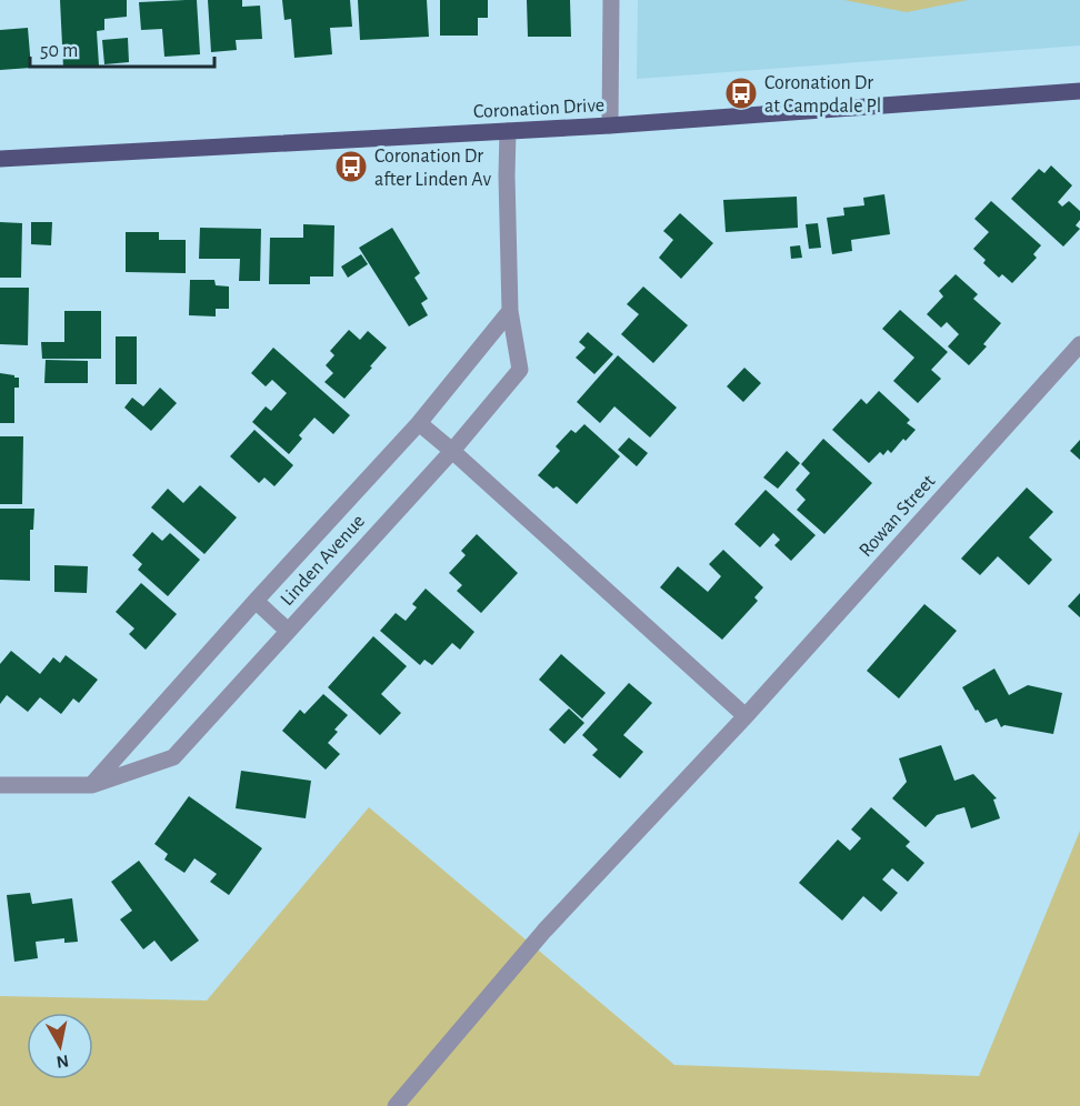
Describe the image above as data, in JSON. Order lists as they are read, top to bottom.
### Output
{
  "streets": {
    "main road": ["Coronation Drive"],
    "street": ["Rowan Street", "Linden Avenue"]
  },
  "crossings": [
    ["Coronation Drive", "Linden Avenue"]
  ],
  "places": {
    "bus stop": ["Coronation Dr at Campdale Pl", "Coronation Dr after Linden Av"]
  },
  "scale_bar": "50 m",
  "north": "bottom"
}
